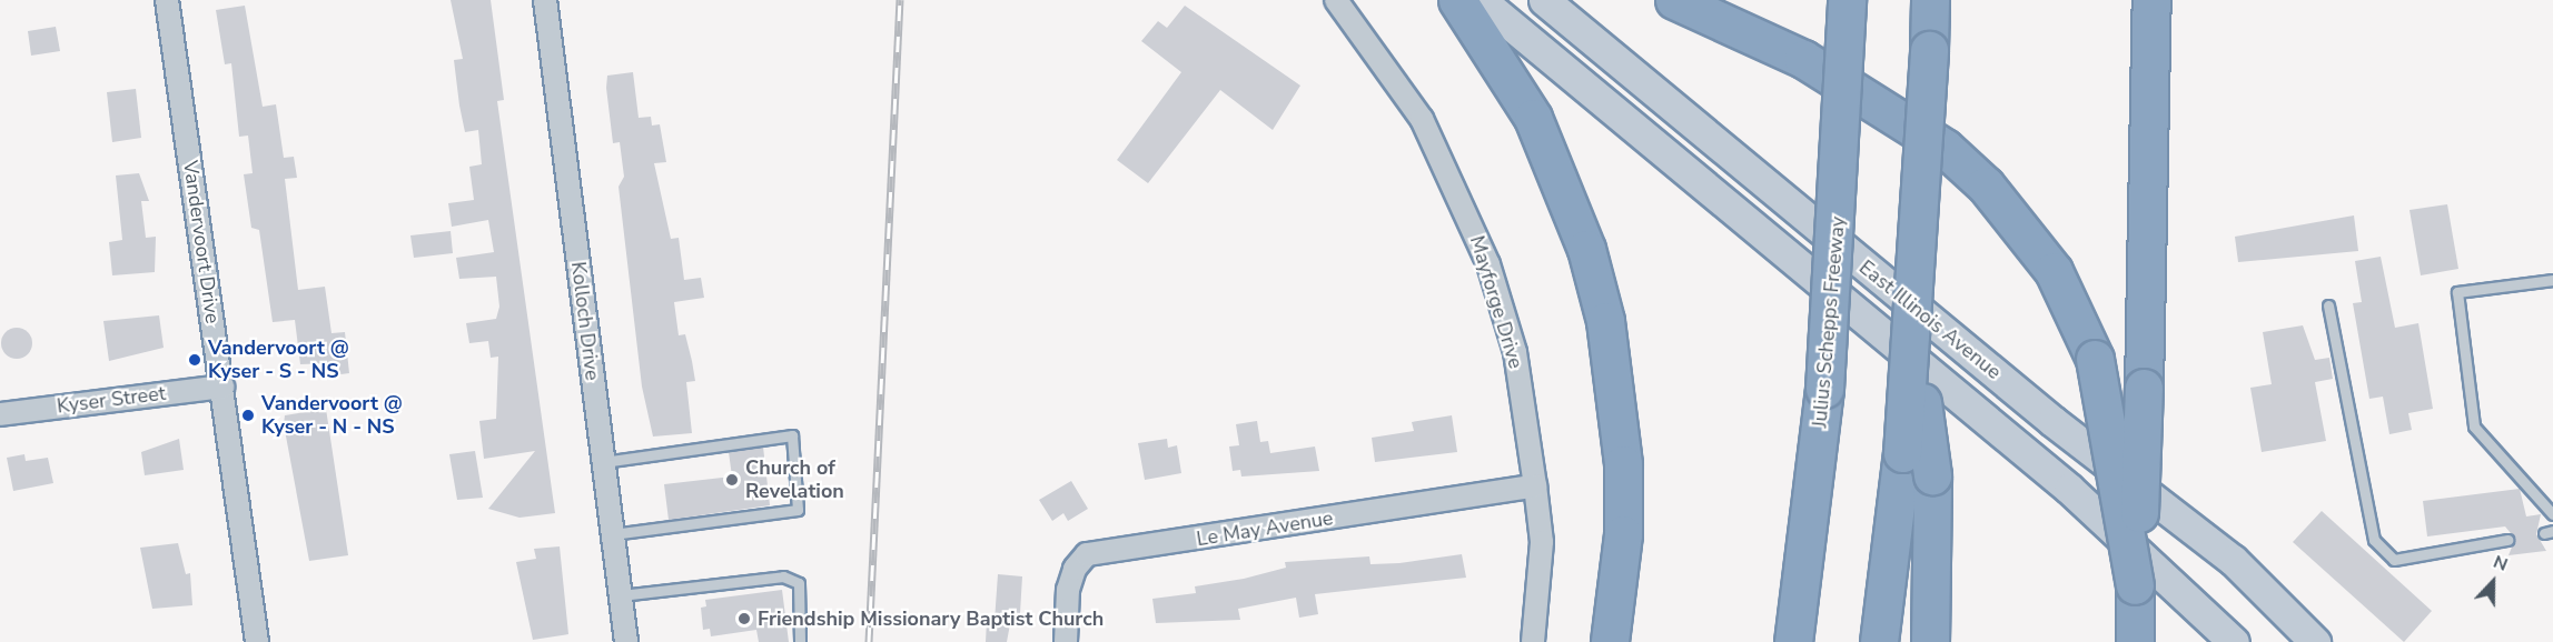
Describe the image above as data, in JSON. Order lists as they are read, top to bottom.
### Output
{
  "streets": {
    "highway": ["Julius Schepps Freeway"],
    "main road": ["East Illinois Avenue"],
    "street": [
      "Vandervoort Drive",
      "Mayforge Drive",
      "Kolloch Drive",
      "Kyser Street",
      "Le May Avenue"
    ]
  },
  "crossings": [
    ["Vandervoort Drive", "Kyser Street"],
    ["Mayforge Drive", "Le May Avenue"]
  ],
  "places": [
    "Vandervoort @ Kyser - S - NS",
    "Vandervoort @ Kyser - N - NS",
    "Church of Revelation",
    "Friendship Missionary Baptist Church"
  ],
  "north": "top"
}
